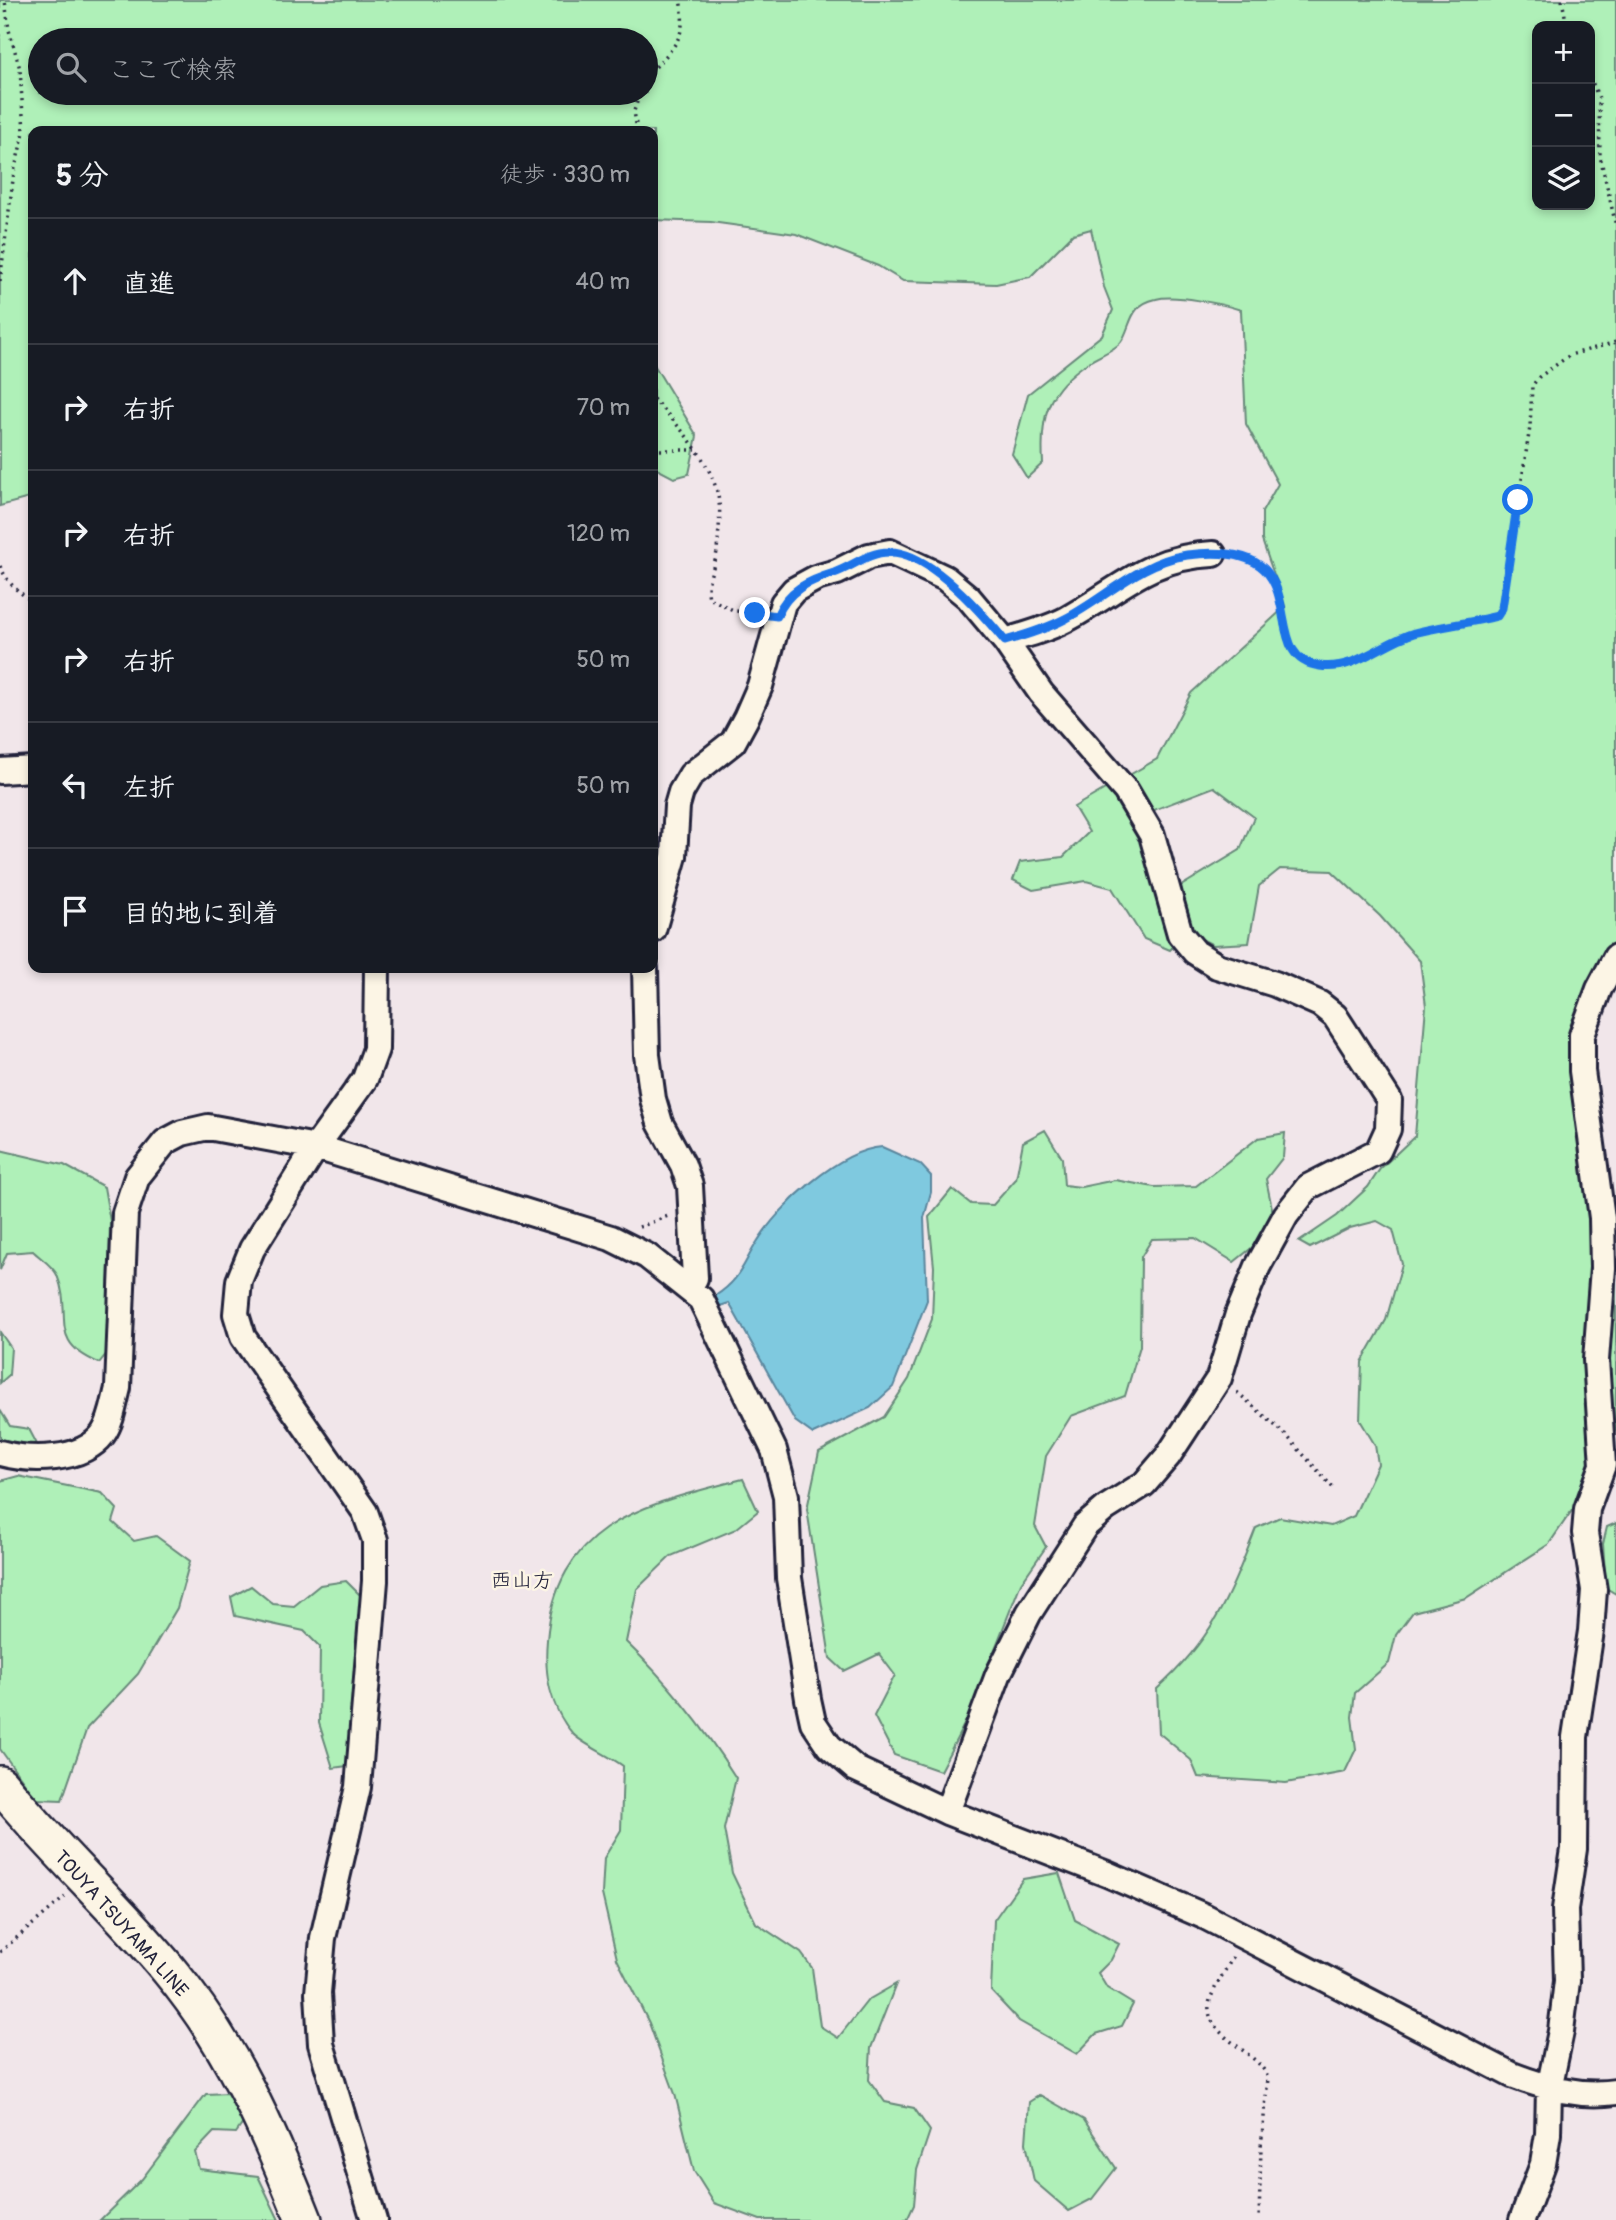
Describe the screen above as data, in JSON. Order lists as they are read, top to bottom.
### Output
{
  "streets": {
    "main road": ["TOUYA TSUYAMA LINE"]
  },
  "districts": ["西山方"],
  "page": {
    "map_buttons": ["+", "−"],
    "search": "ここで検索",
    "heading": ["5 分", "徒歩 · 330 m"],
    "list": [
      ["直進", "40 m"],
      ["右折", "70 m"],
      ["右折", "120 m"],
      ["右折", "50 m"],
      ["左折", "50 m"],
      "目的地に到着"
    ]
  }
}
